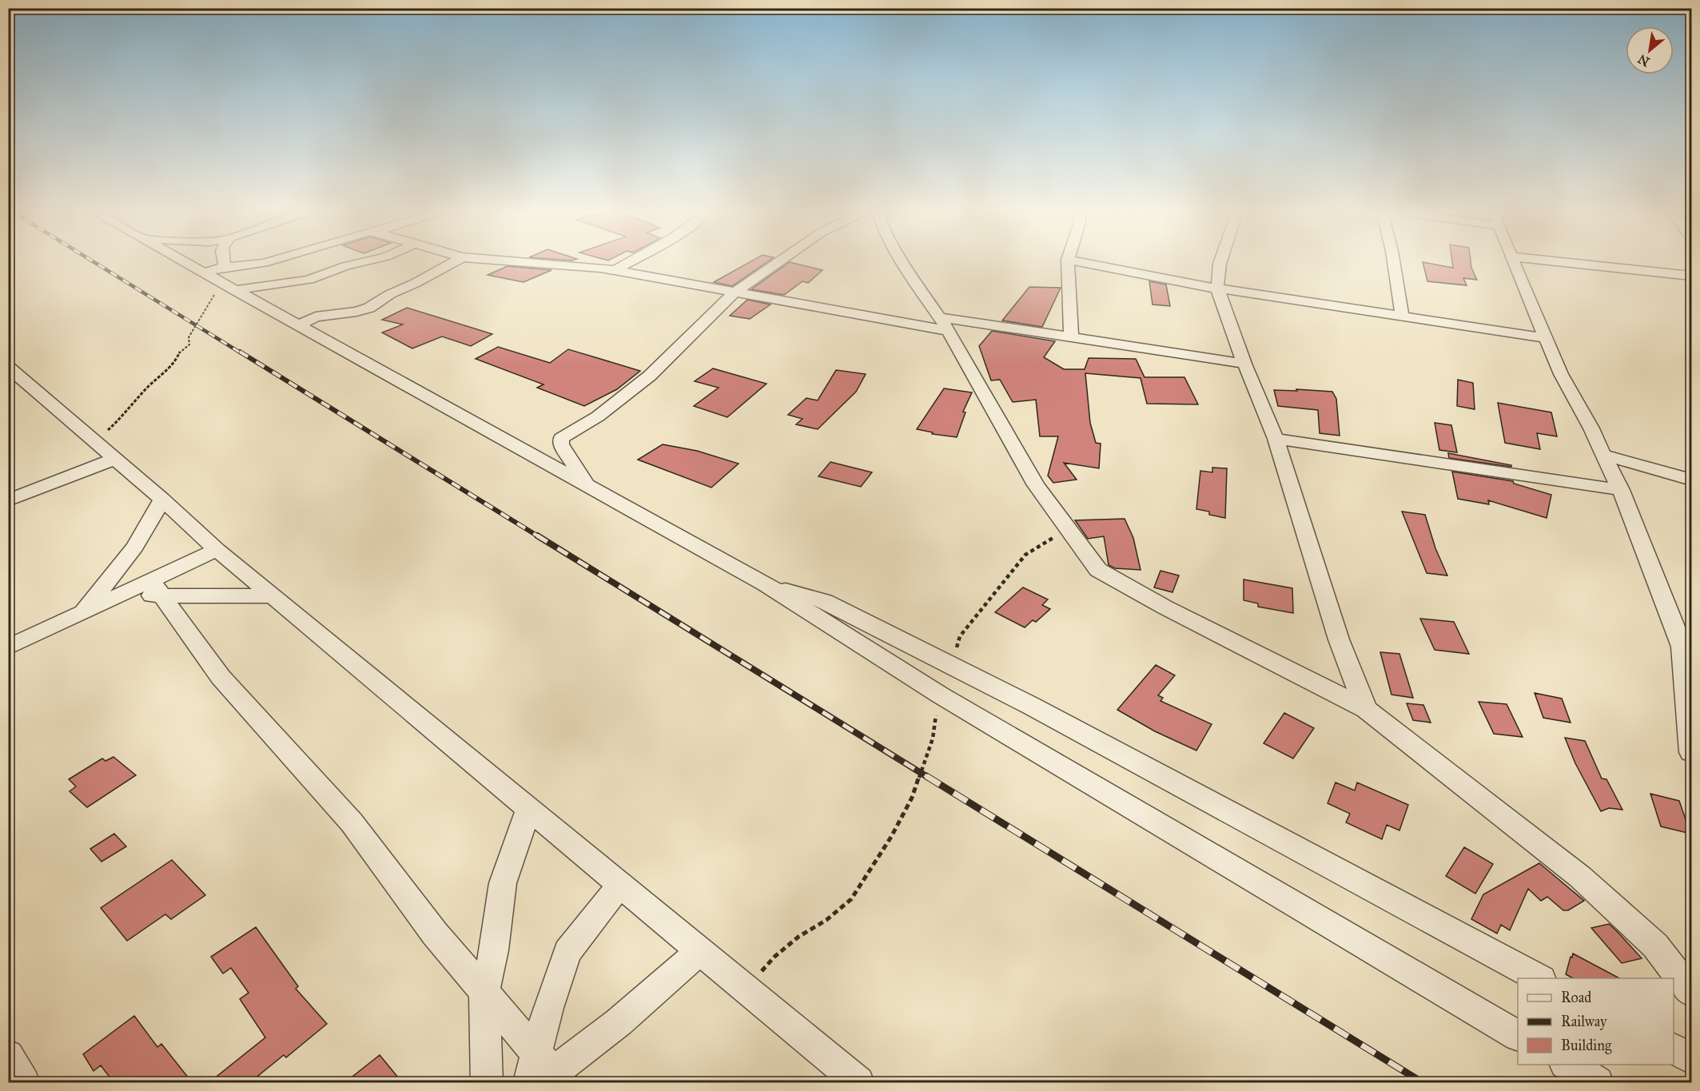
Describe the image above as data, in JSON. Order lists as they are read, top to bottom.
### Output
{
  "legend": ["Road", "Railway", "Building"],
  "north": "bottom left"
}
